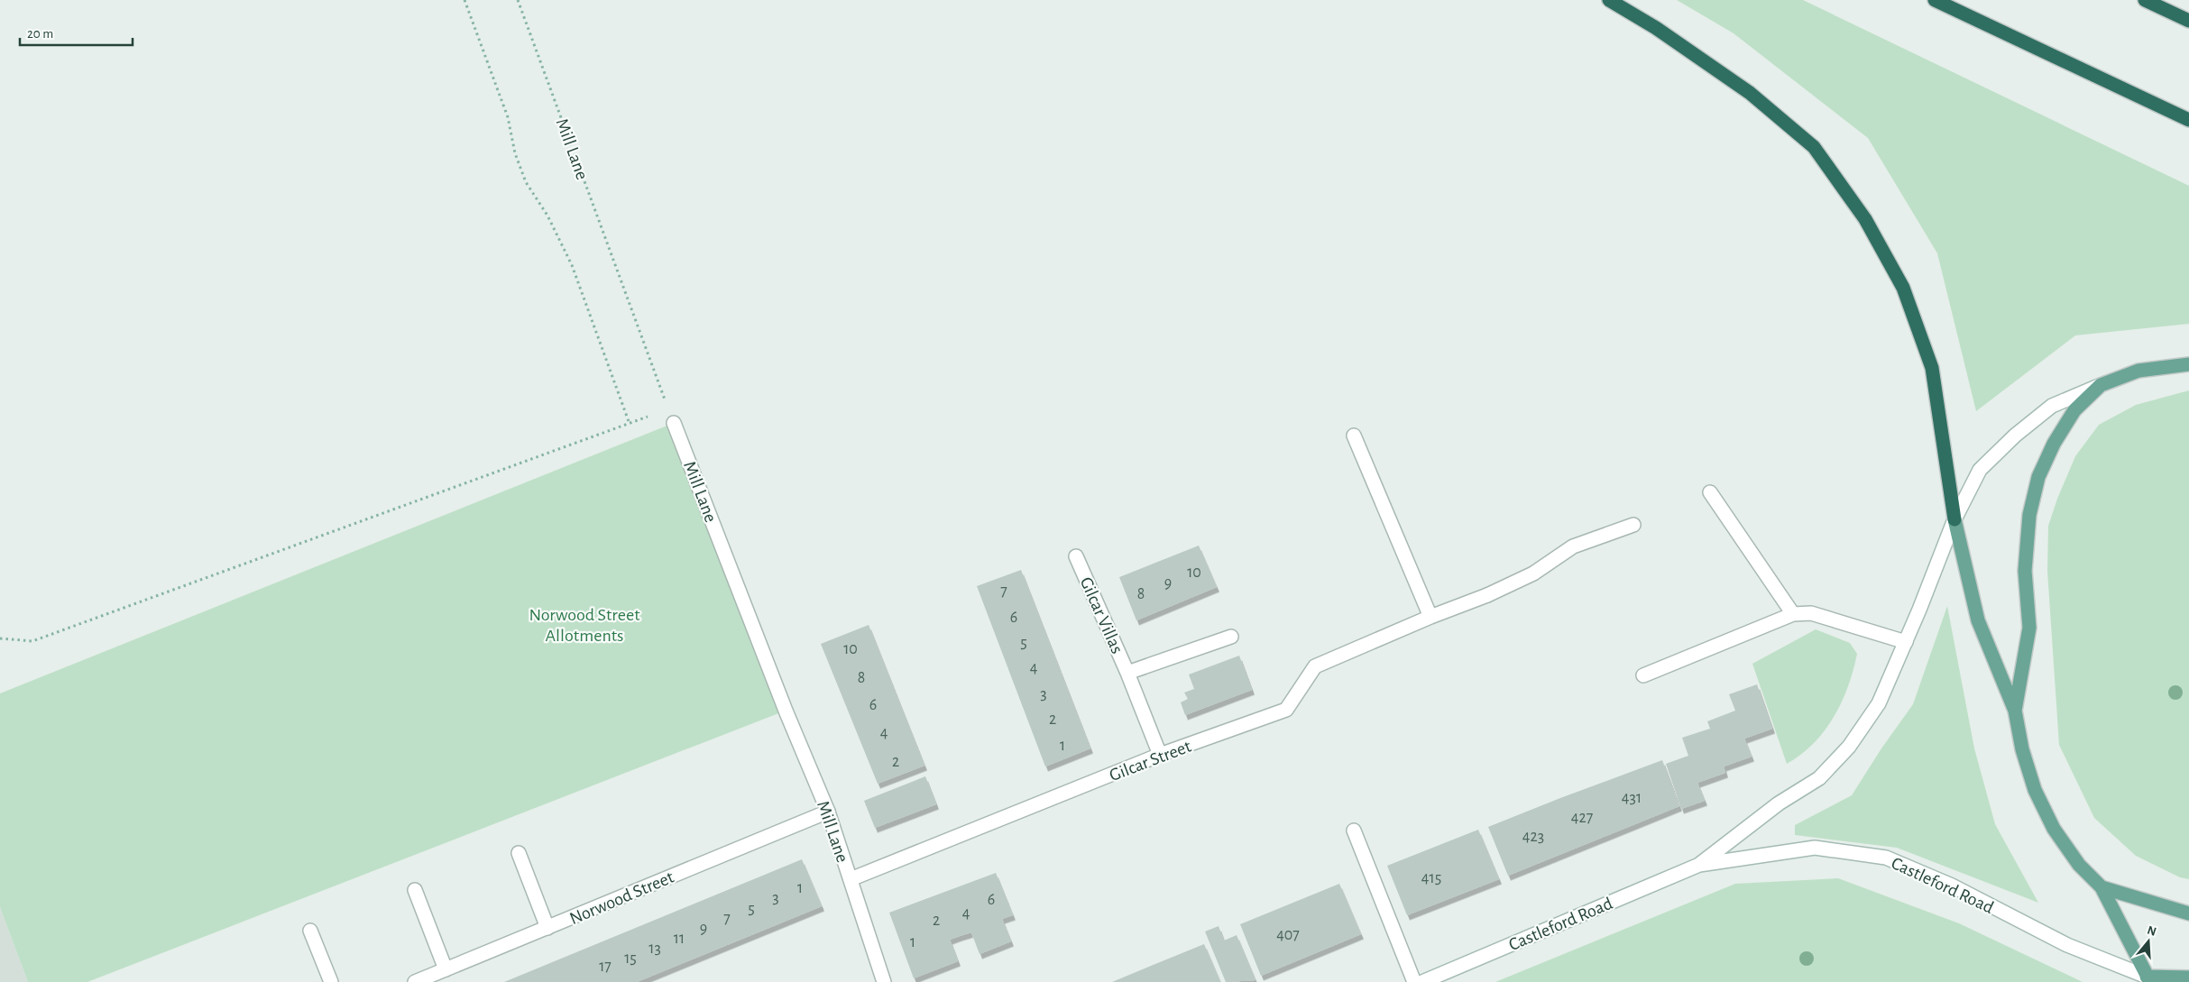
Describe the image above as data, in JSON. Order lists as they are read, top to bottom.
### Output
{
  "streets": {
    "street": [
      "Mill Lane",
      "Gilcar Villas",
      "Gilcar Street",
      "Castleford Road",
      "Norwood Street"
    ]
  },
  "crossings": [
    ["Mill Lane", "Gilcar Street"],
    ["Mill Lane", "Norwood Street"],
    ["Gilcar Villas", "Gilcar Street"]
  ],
  "parks": ["Norwood Street Allotments"],
  "house_numbers": [
    "10",
    "9",
    "7",
    "8",
    "6",
    "5",
    "10",
    "4",
    "8",
    "3",
    "6",
    "2",
    "4",
    "1",
    "2",
    "431",
    "427",
    "423",
    "415",
    "1",
    "3",
    "6",
    "5",
    "4",
    "7",
    "2",
    "9",
    "407",
    "11",
    "1",
    "13",
    "15",
    "17"
  ],
  "scale_bar": "20 m",
  "north": "top"
}
